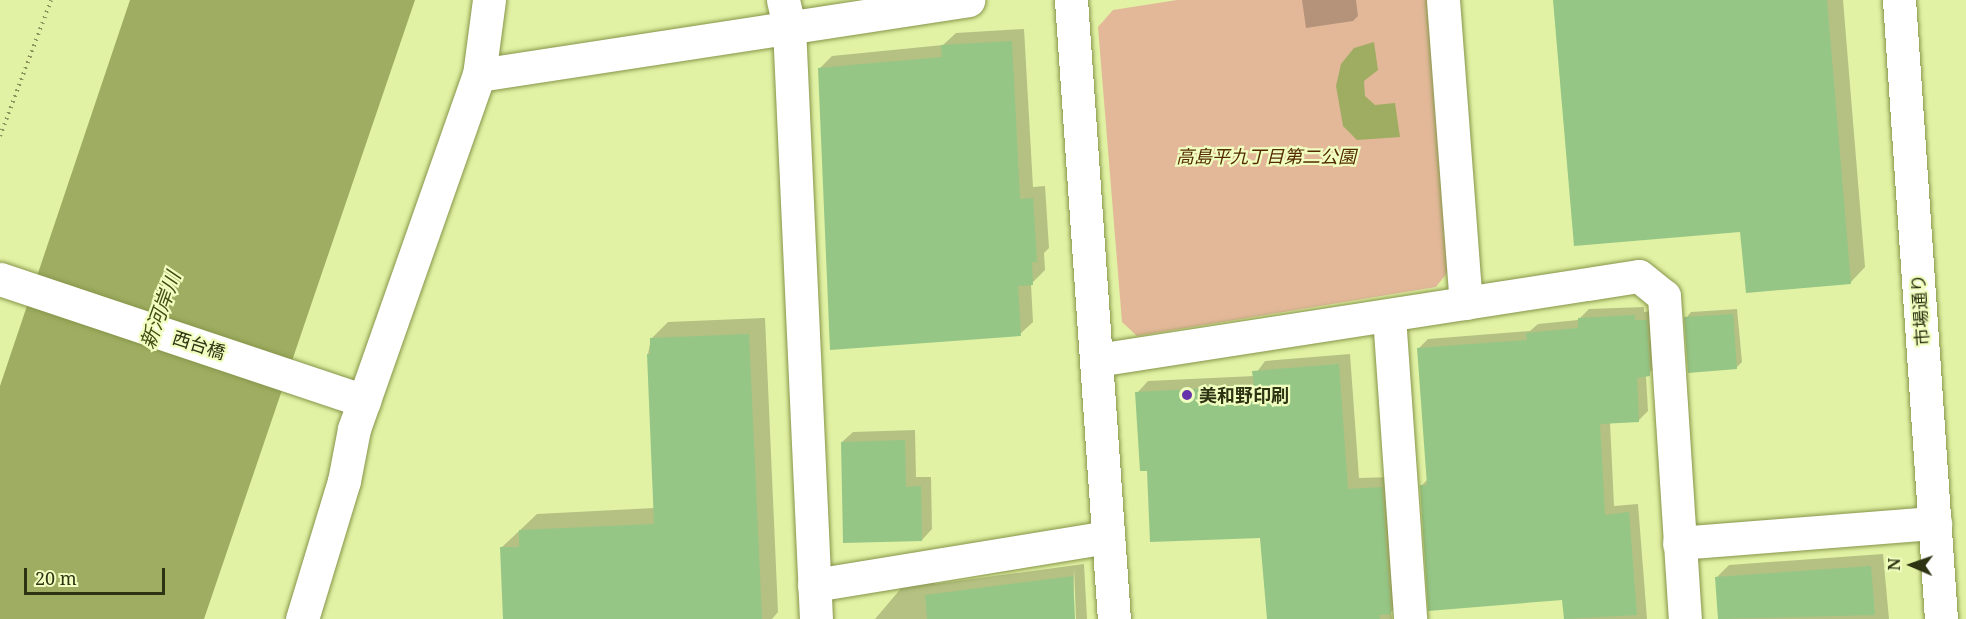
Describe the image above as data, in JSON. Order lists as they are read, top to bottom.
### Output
{
  "streets": {
    "street": ["市場通り", "西台橋"]
  },
  "water": ["新河岸川"],
  "parks": ["高島平九丁目第二公園"],
  "places": ["美和野印刷"],
  "scale_bar": "20 m",
  "north": "left"
}
